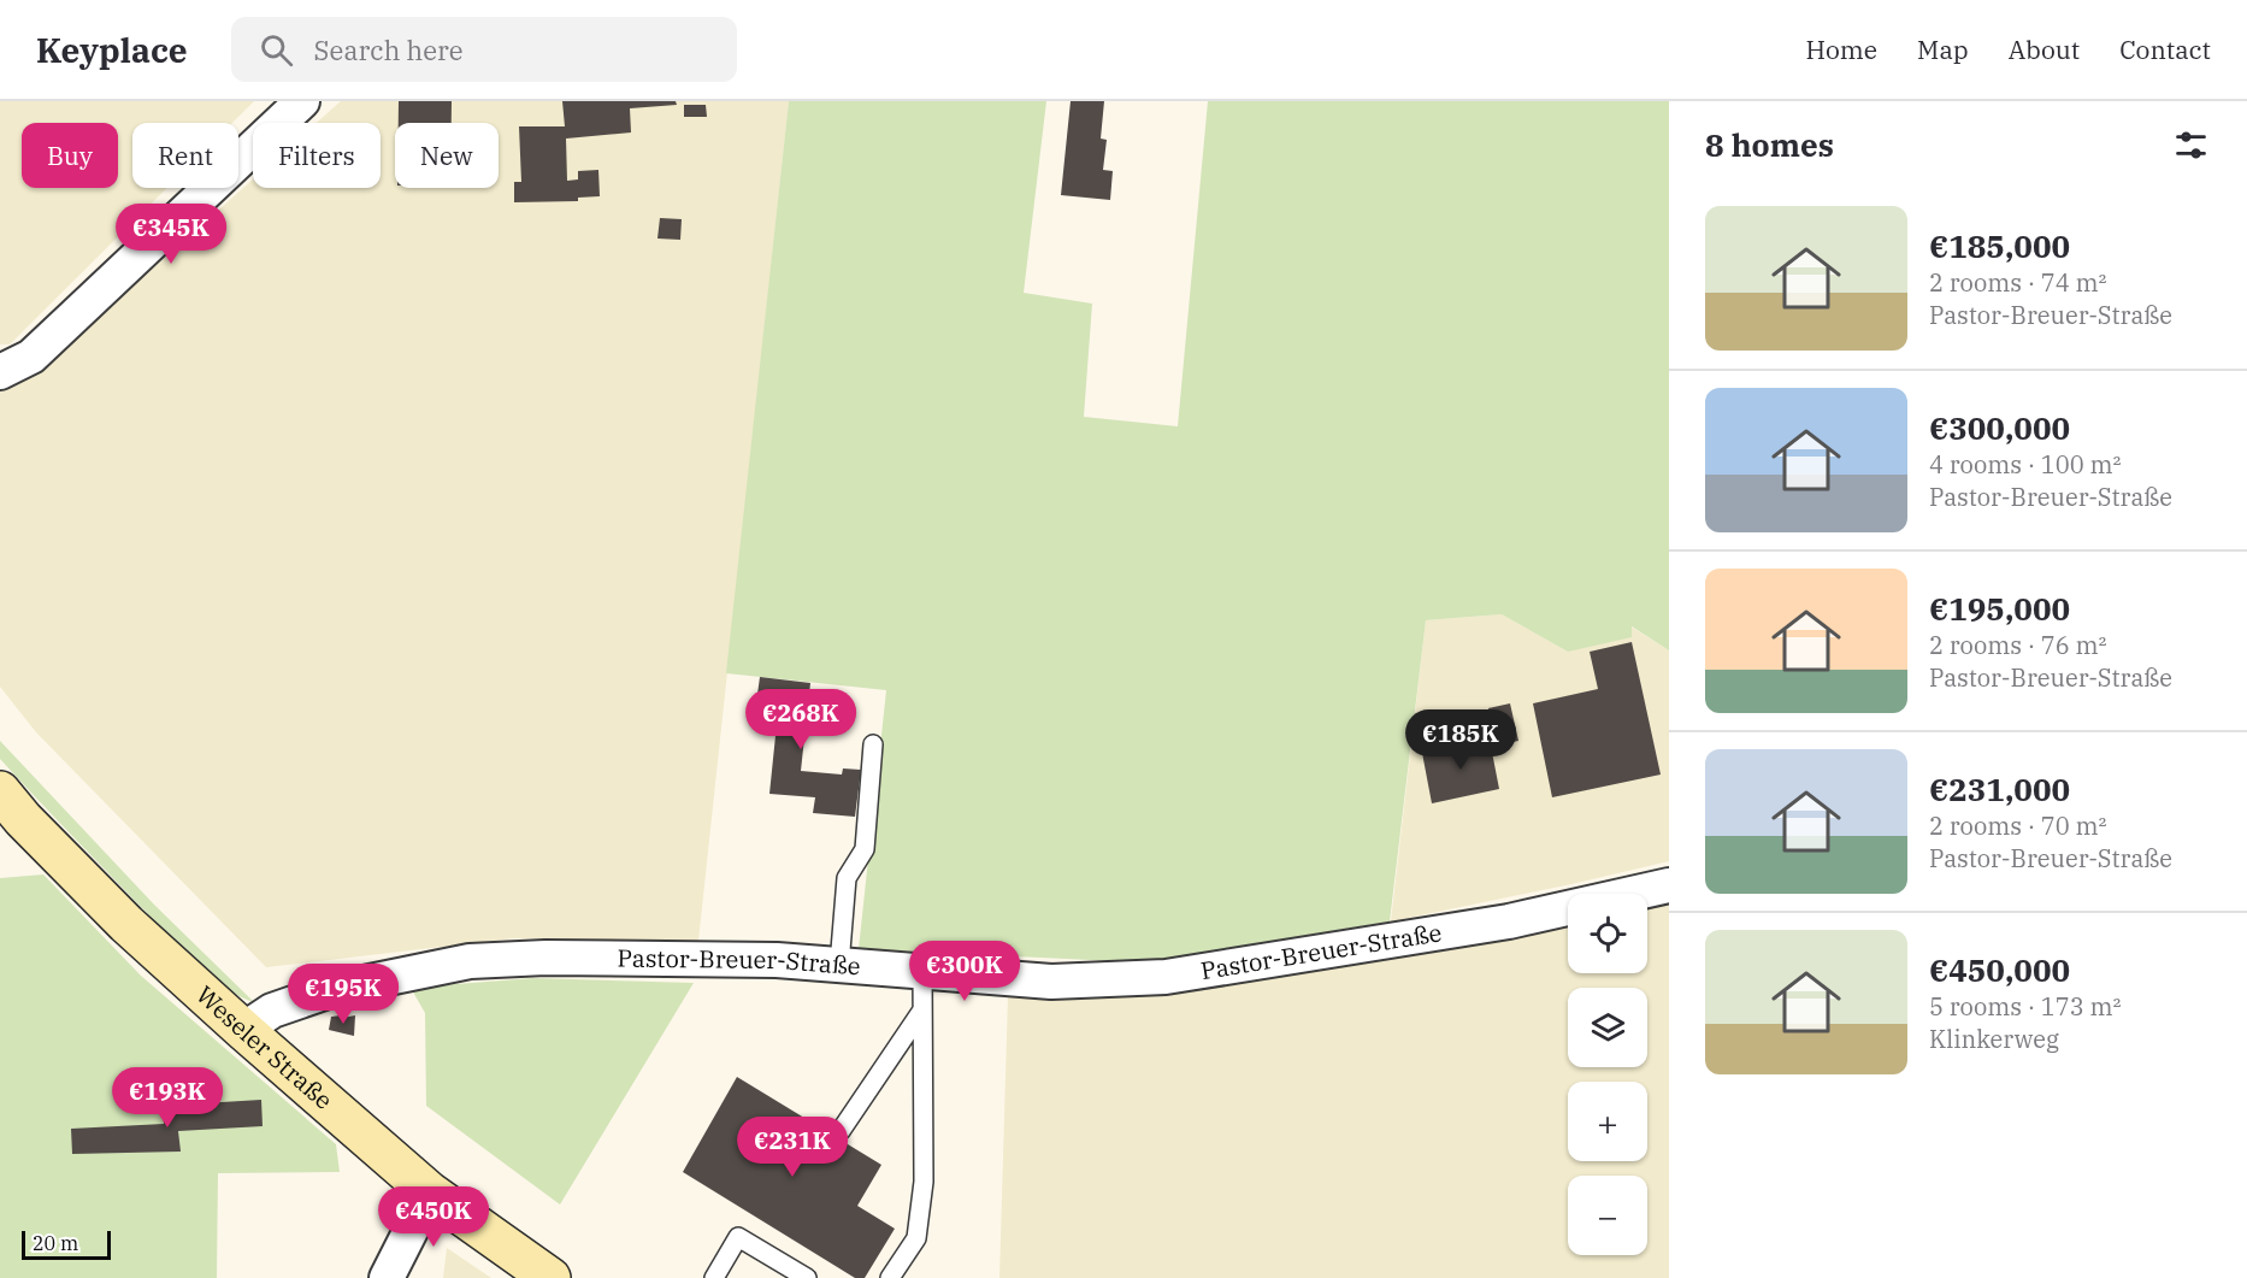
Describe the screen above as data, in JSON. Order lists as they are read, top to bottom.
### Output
{
  "streets": {
    "main road": ["Weseler Straße"],
    "street": ["Pastor-Breuer-Straße"]
  },
  "crossings": [
    ["Pastor-Breuer-Straße", "Weseler Straße"]
  ],
  "scale_bar": "20 m",
  "page": {
    "header": "Keyplace",
    "search": "Search here",
    "nav": [
      "Home",
      "Map",
      "About",
      "Contact"
    ],
    "heading": "8 homes",
    "chip": [
      "Buy",
      "Rent",
      "Filters",
      "New"
    ],
    "list": [
      {
        "name": "€185,000",
        "note": "2 rooms · 74 m² · Pastor-Breuer-Straße"
      },
      {
        "name": "€300,000",
        "note": "4 rooms · 100 m² · Pastor-Breuer-Straße"
      },
      {
        "name": "€195,000",
        "note": "2 rooms · 76 m² · Pastor-Breuer-Straße"
      },
      {
        "name": "€231,000",
        "note": "2 rooms · 70 m² · Pastor-Breuer-Straße"
      },
      {
        "name": "€450,000",
        "note": "5 rooms · 173 m² · Klinkerweg"
      }
    ],
    "price": [
      "€345K",
      "€268K",
      "€185K",
      "€300K",
      "€195K",
      "€193K",
      "€231K",
      "€450K"
    ],
    "map_buttons": ["+", "−"],
    "scale": "20 m"
  }
}
